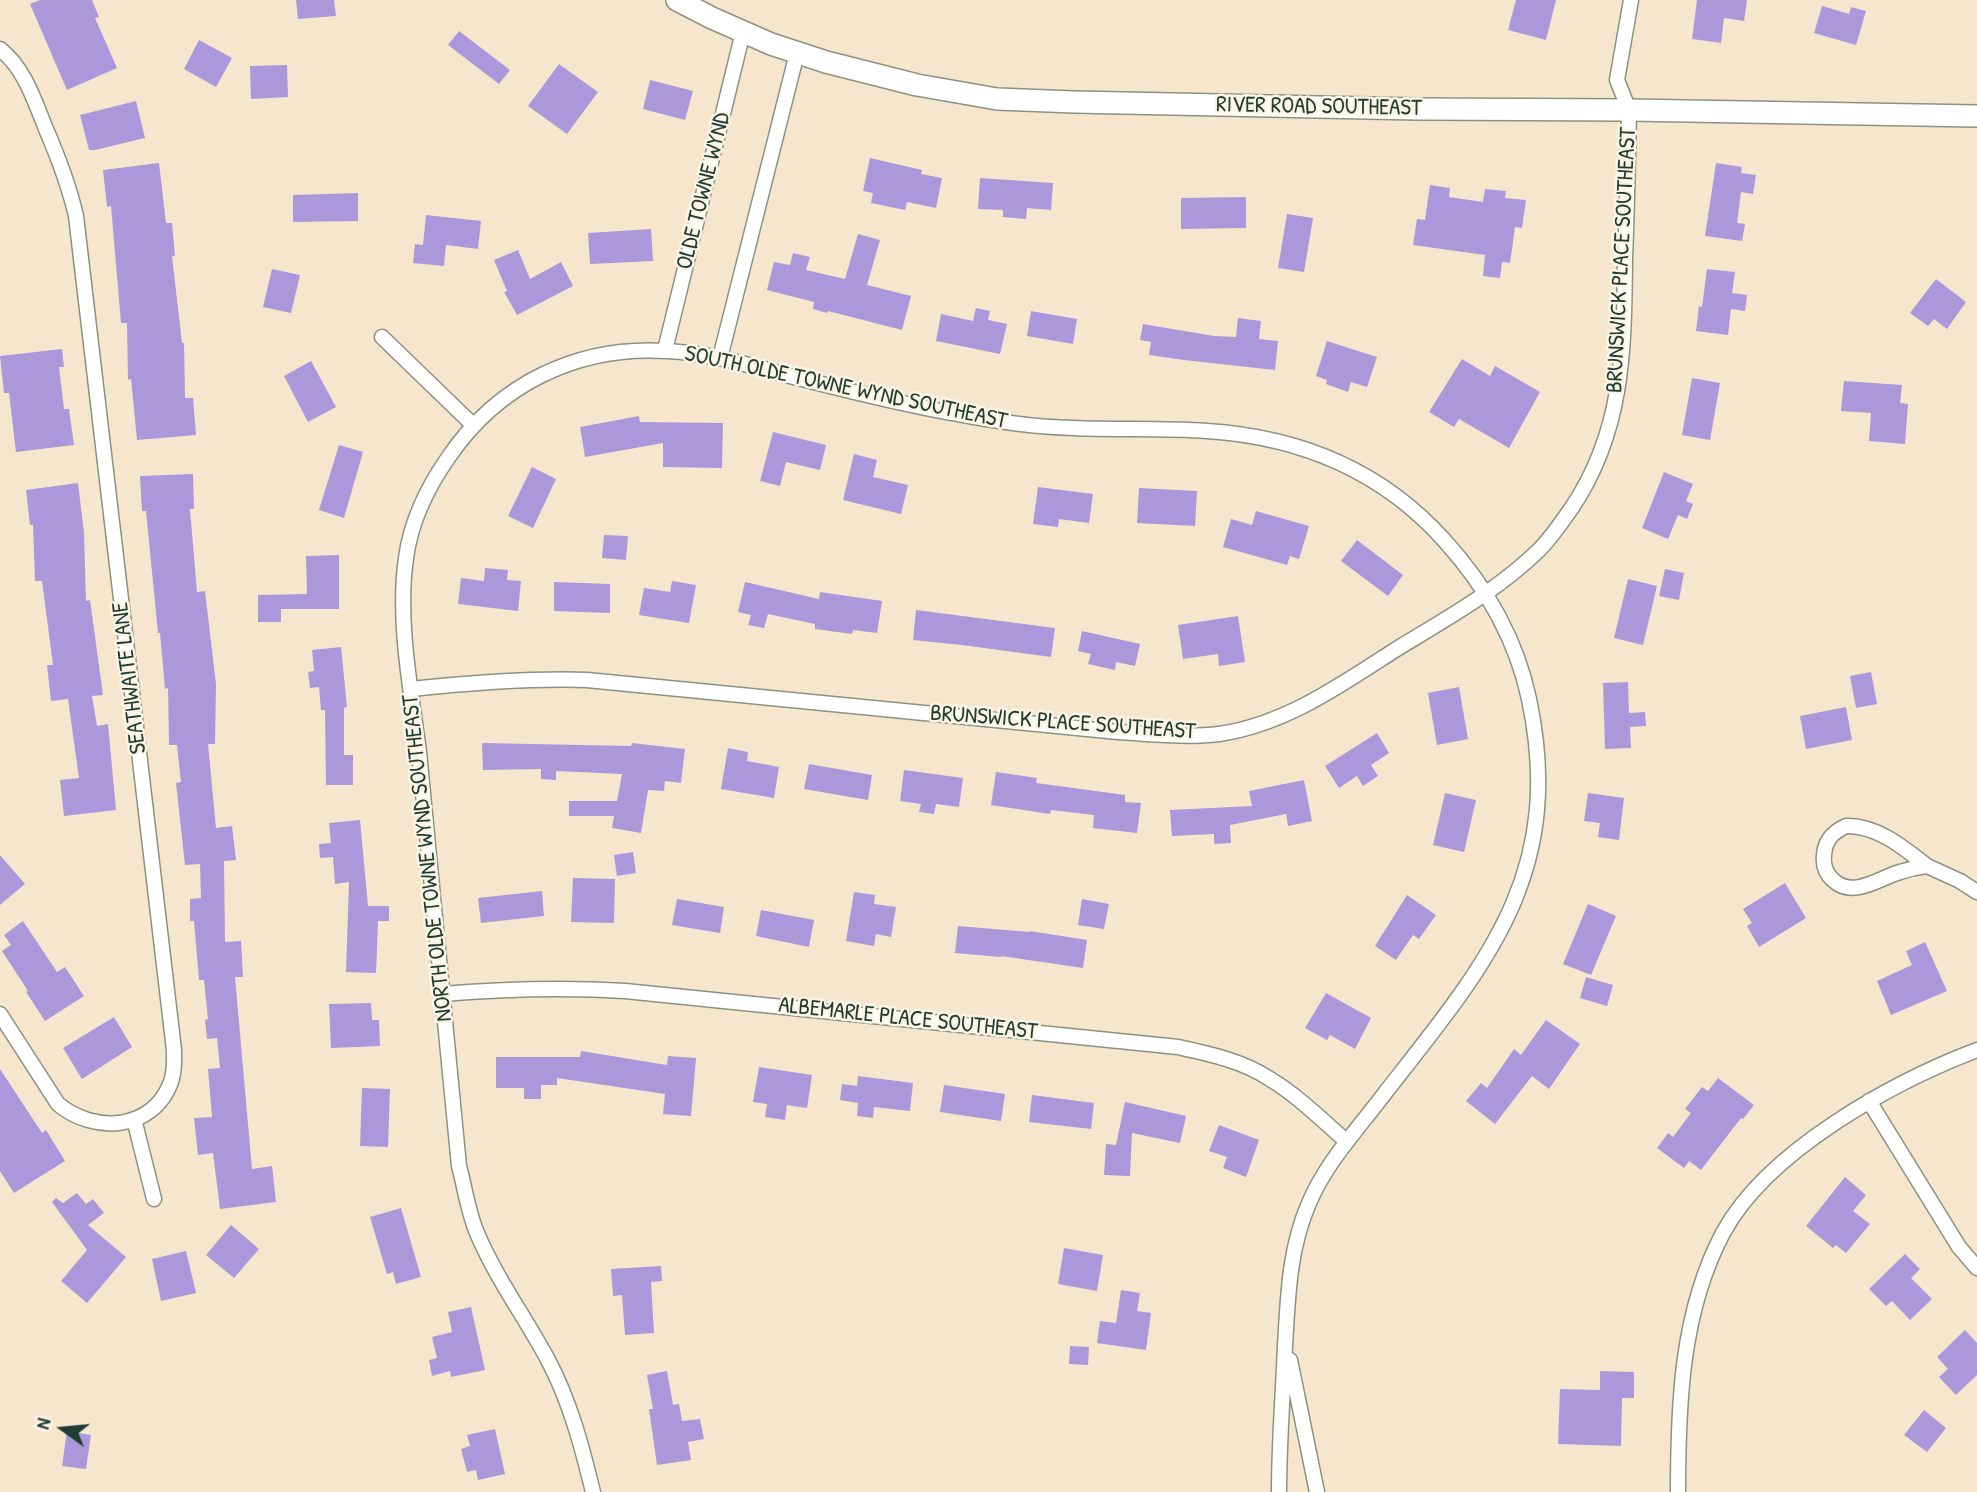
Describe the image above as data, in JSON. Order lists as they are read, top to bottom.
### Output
{
  "streets": {
    "main road": ["RIVER ROAD SOUTHEAST"],
    "street": [
      "OLDE TOWNE WYND",
      "BRUNSWICK PLACE SOUTHEAST",
      "SOUTH OLDE TOWNE WYND SOUTHEAST",
      "SEATHWAITE LANE",
      "NORTH OLDE TOWNE WYND SOUTHEAST",
      "ALBEMARLE PLACE SOUTHEAST"
    ]
  },
  "crossings": [
    ["RIVER ROAD SOUTHEAST", "OLDE TOWNE WYND"],
    ["RIVER ROAD SOUTHEAST", "BRUNSWICK PLACE SOUTHEAST"],
    ["OLDE TOWNE WYND", "SOUTH OLDE TOWNE WYND SOUTHEAST"],
    ["OLDE TOWNE WYND", "NORTH OLDE TOWNE WYND SOUTHEAST"],
    ["BRUNSWICK PLACE SOUTHEAST", "SOUTH OLDE TOWNE WYND SOUTHEAST"],
    ["BRUNSWICK PLACE SOUTHEAST", "NORTH OLDE TOWNE WYND SOUTHEAST"],
    ["SOUTH OLDE TOWNE WYND SOUTHEAST", "NORTH OLDE TOWNE WYND SOUTHEAST"],
    ["SOUTH OLDE TOWNE WYND SOUTHEAST", "ALBEMARLE PLACE SOUTHEAST"],
    ["NORTH OLDE TOWNE WYND SOUTHEAST", "ALBEMARLE PLACE SOUTHEAST"]
  ],
  "north": "left"
}
